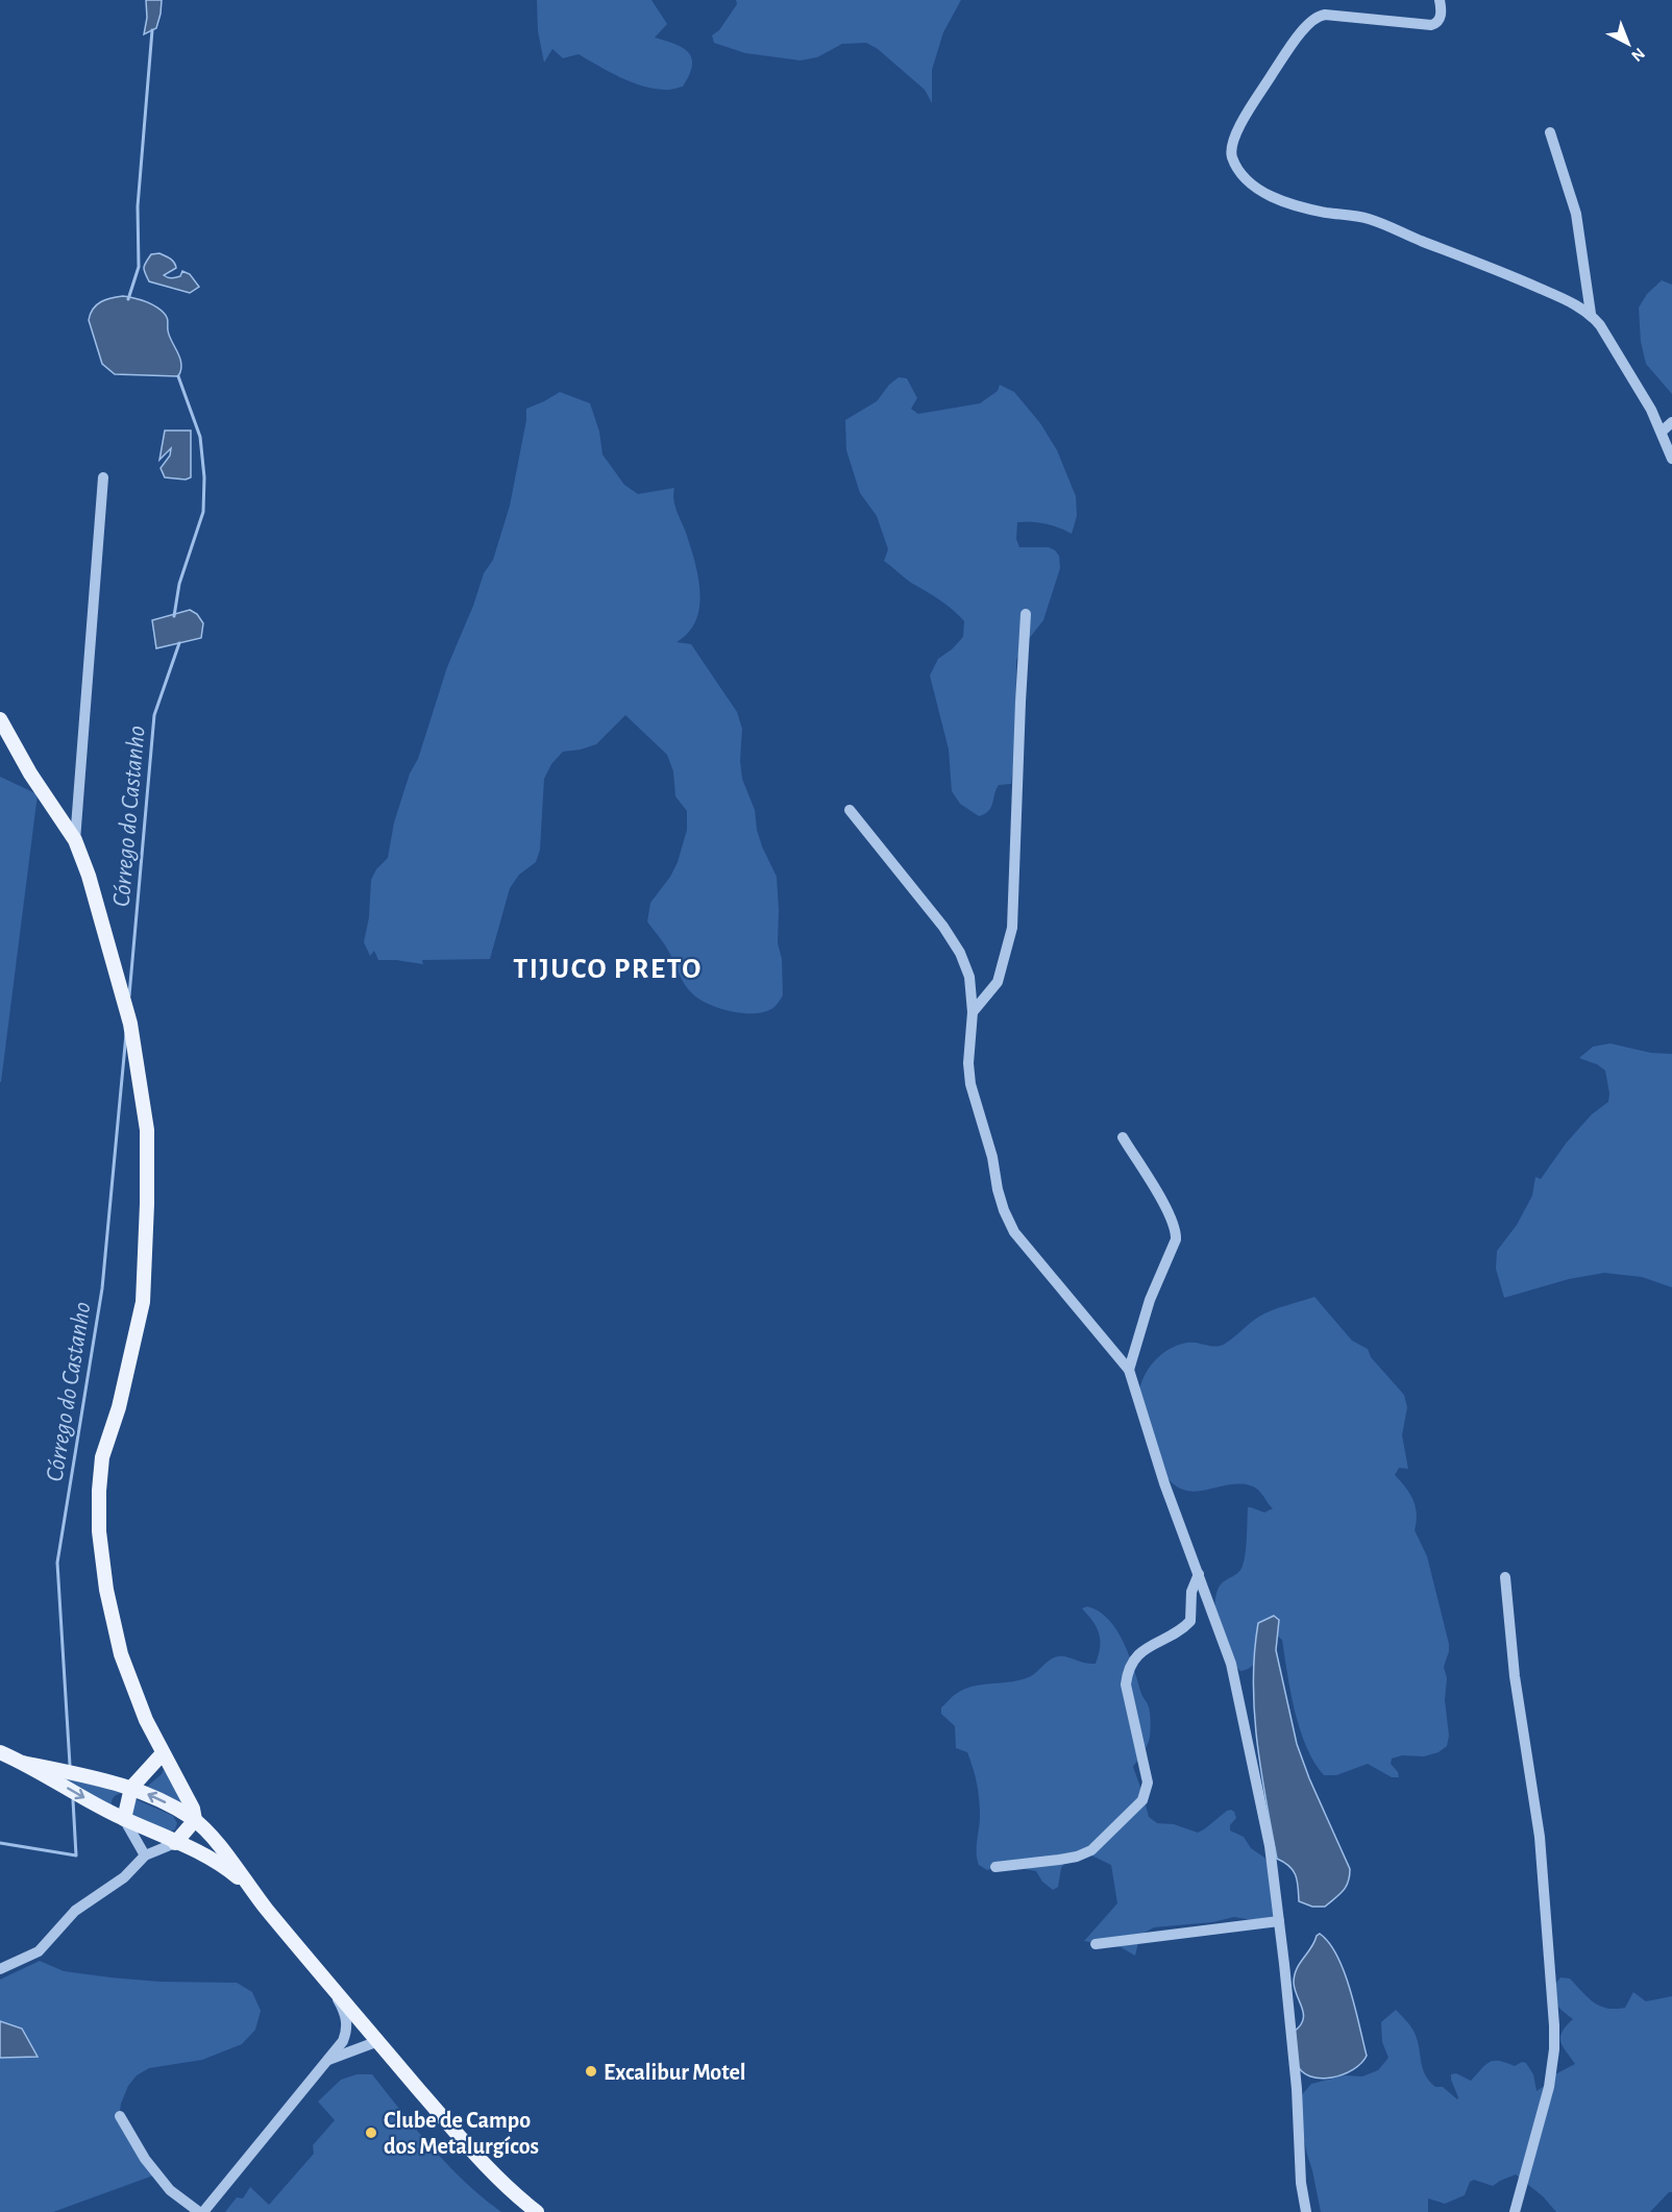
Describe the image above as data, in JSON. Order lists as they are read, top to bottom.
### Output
{
  "districts": ["TIJUCO PRETO"],
  "water": ["Córrego do Castanho"],
  "places": ["Excalibur Motel", "Clube de Campo dos Metalurgícos"],
  "north": "bottom right"
}
